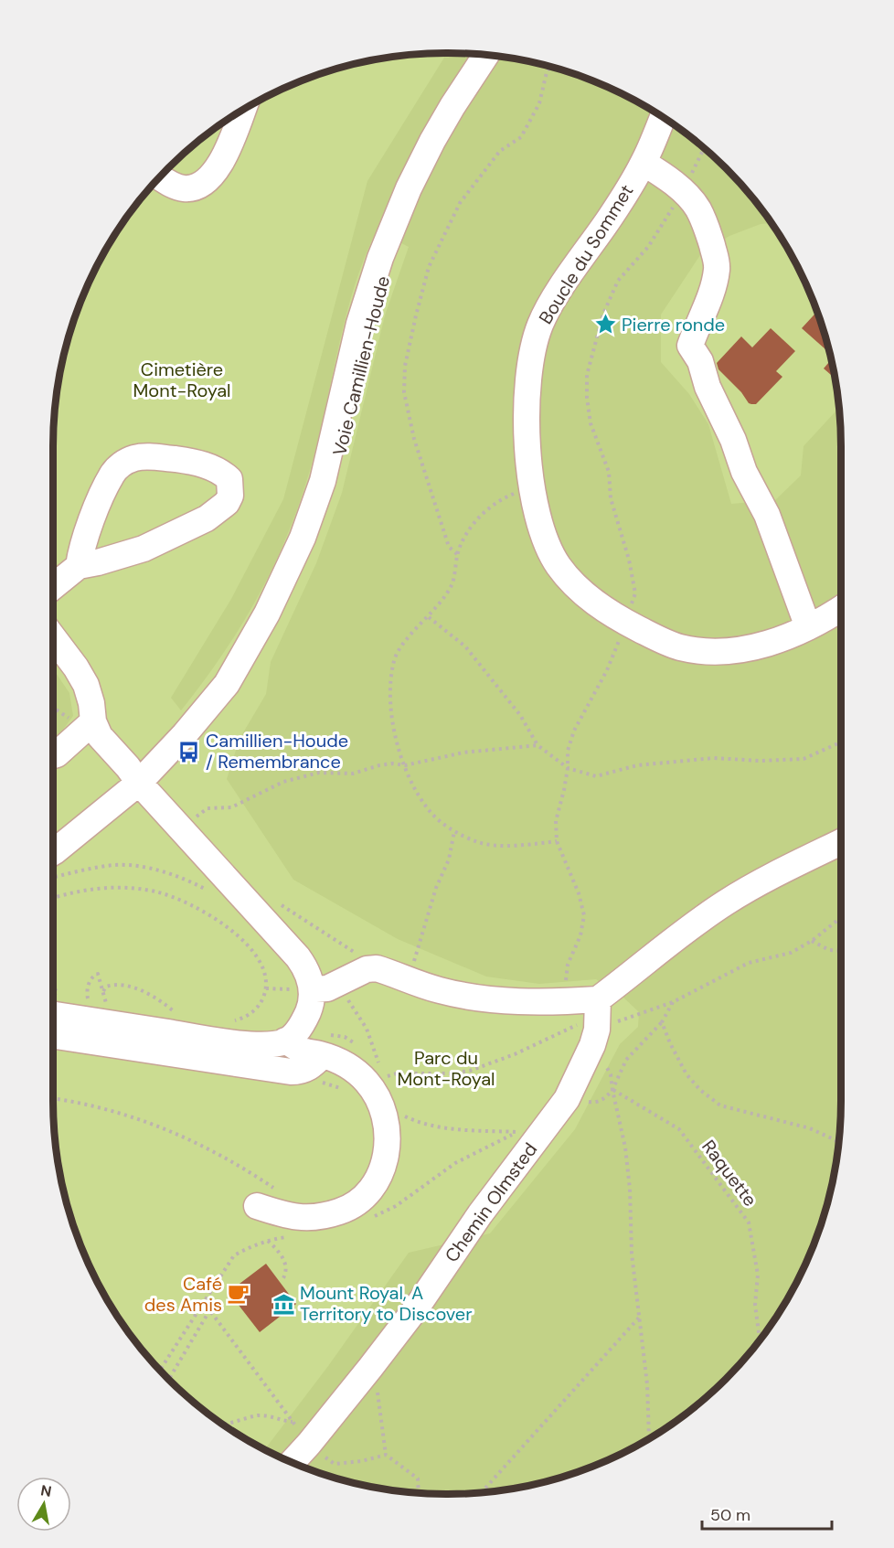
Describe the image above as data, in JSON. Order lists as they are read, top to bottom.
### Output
{
  "streets": {
    "street": ["Boucle du Sommet", "Voie Camillien-Houde", "Chemin Olmsted"],
    "path": ["Raquette"]
  },
  "parks": ["Cimetière Mont-Royal", "Parc du Mont-Royal"],
  "places": {
    "place": ["Pierre ronde"],
    "bus stop": ["Camillien-Houde / Remembrance"],
    "cafe": ["Café des Amis"],
    "museum": ["Mount Royal, A Territory to Discover"]
  },
  "scale_bar": "50 m",
  "north": "top"
}
